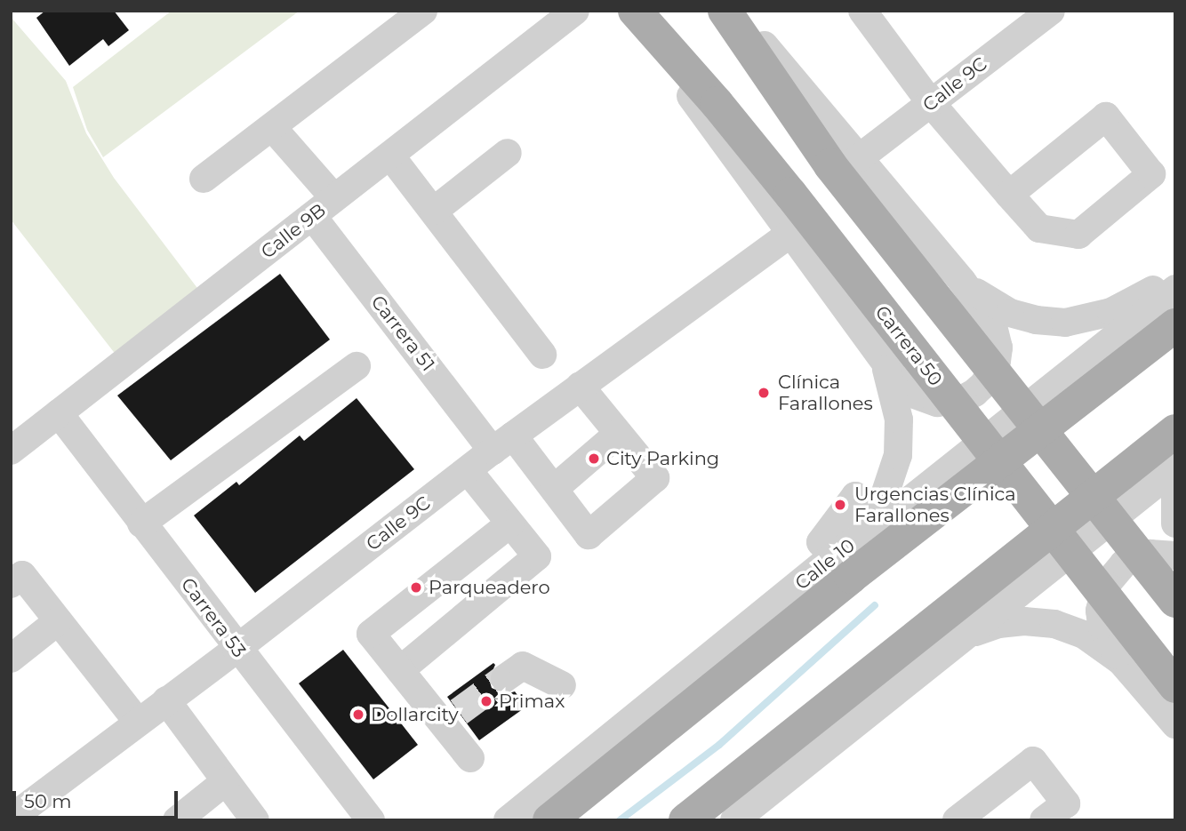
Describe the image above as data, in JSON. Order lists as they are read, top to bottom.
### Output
{
  "streets": {
    "main road": ["Carrera 50", "Calle 10"],
    "street": [
      "Calle 9C",
      "Calle 9B",
      "Carrera 51",
      "Carrera 53"
    ]
  },
  "crossings": [
    ["Calle 9C", "Carrera 51"],
    ["Calle 9C", "Carrera 50"],
    ["Calle 9C", "Carrera 53"],
    ["Calle 9B", "Carrera 51"],
    ["Calle 9B", "Carrera 53"]
  ],
  "places": [
    "Clínica Farallones",
    "City Parking",
    "Urgencias Clínica Farallones",
    "Parqueadero",
    "Primax",
    "Dollarcity"
  ],
  "scale_bar": "50 m"
}
